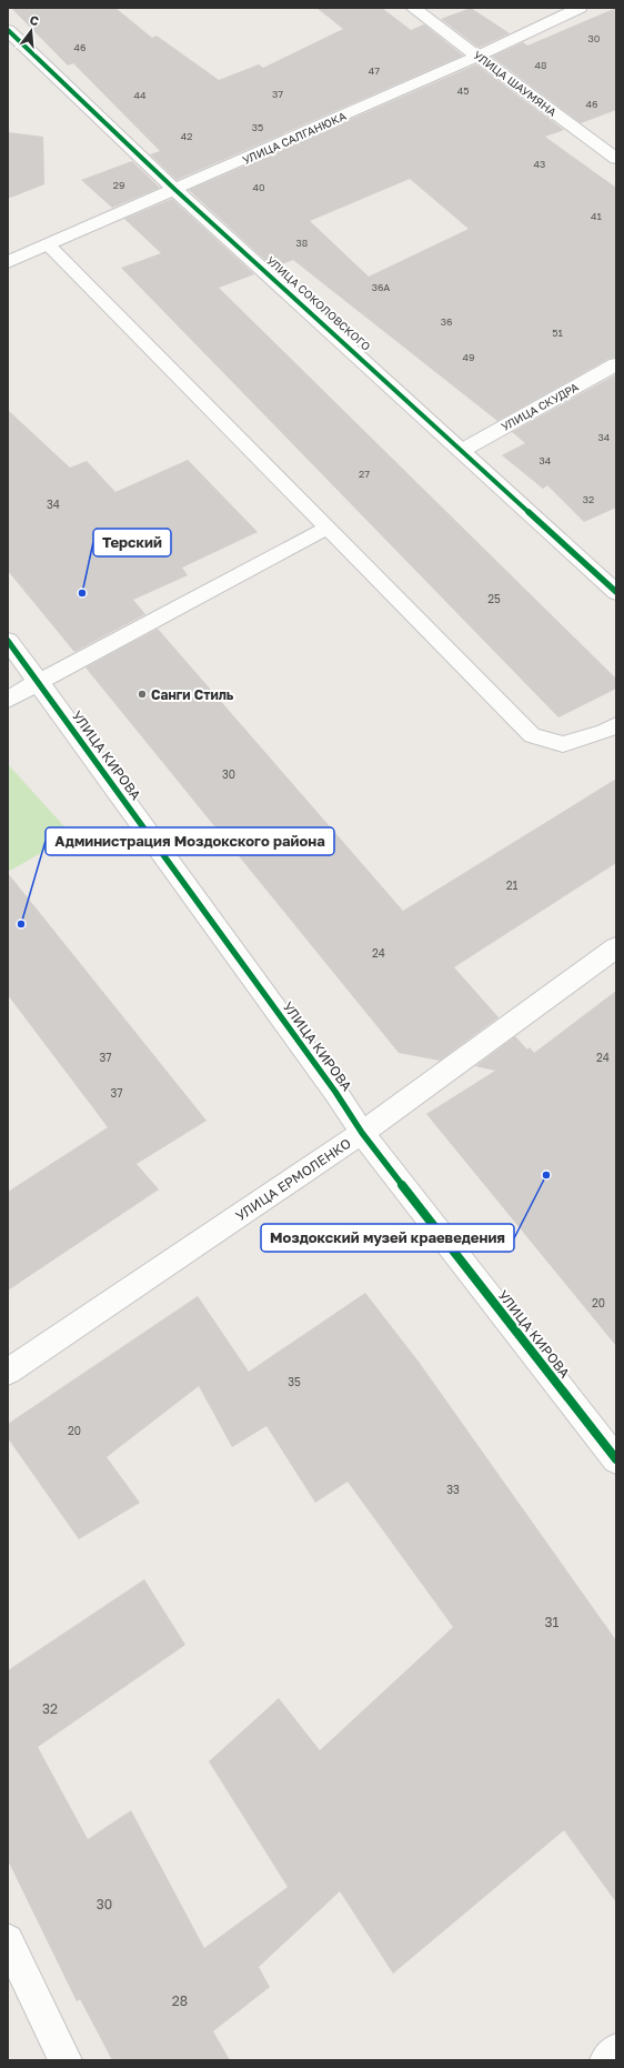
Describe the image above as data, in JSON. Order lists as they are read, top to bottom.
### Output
{
  "streets": {
    "street": [
      "УЛИЦА ШАУМЯНА",
      "УЛИЦА САЛГАНЮКА",
      "УЛИЦА СОКОЛОВСКОГО",
      "УЛИЦА СКУДРА",
      "УЛИЦА КИРОВА",
      "УЛИЦА ЕРМОЛЕНКО"
    ]
  },
  "crossings": [
    ["УЛИЦА ШАУМЯНА", "УЛИЦА САЛГАНЮКА"],
    ["УЛИЦА САЛГАНЮКА", "УЛИЦА СОКОЛОВСКОГО"],
    ["УЛИЦА СОКОЛОВСКОГО", "УЛИЦА СКУДРА"],
    ["УЛИЦА КИРОВА", "УЛИЦА ЕРМОЛЕНКО"]
  ],
  "places": [
    "Терский",
    "Санги Стиль",
    "Администрация Моздокского района",
    "Моздокский музей краеведения"
  ],
  "house_numbers": [
    "30",
    "46",
    "48",
    "47",
    "45",
    "37",
    "44",
    "46",
    "35",
    "42",
    "43",
    "29",
    "40",
    "41",
    "38",
    "36А",
    "36",
    "51",
    "49",
    "34",
    "34",
    "27",
    "32",
    "34",
    "25",
    "30",
    "21",
    "24",
    "37",
    "24",
    "37",
    "20",
    "35",
    "20",
    "33",
    "31",
    "32",
    "30",
    "28"
  ],
  "north": "top"
}
